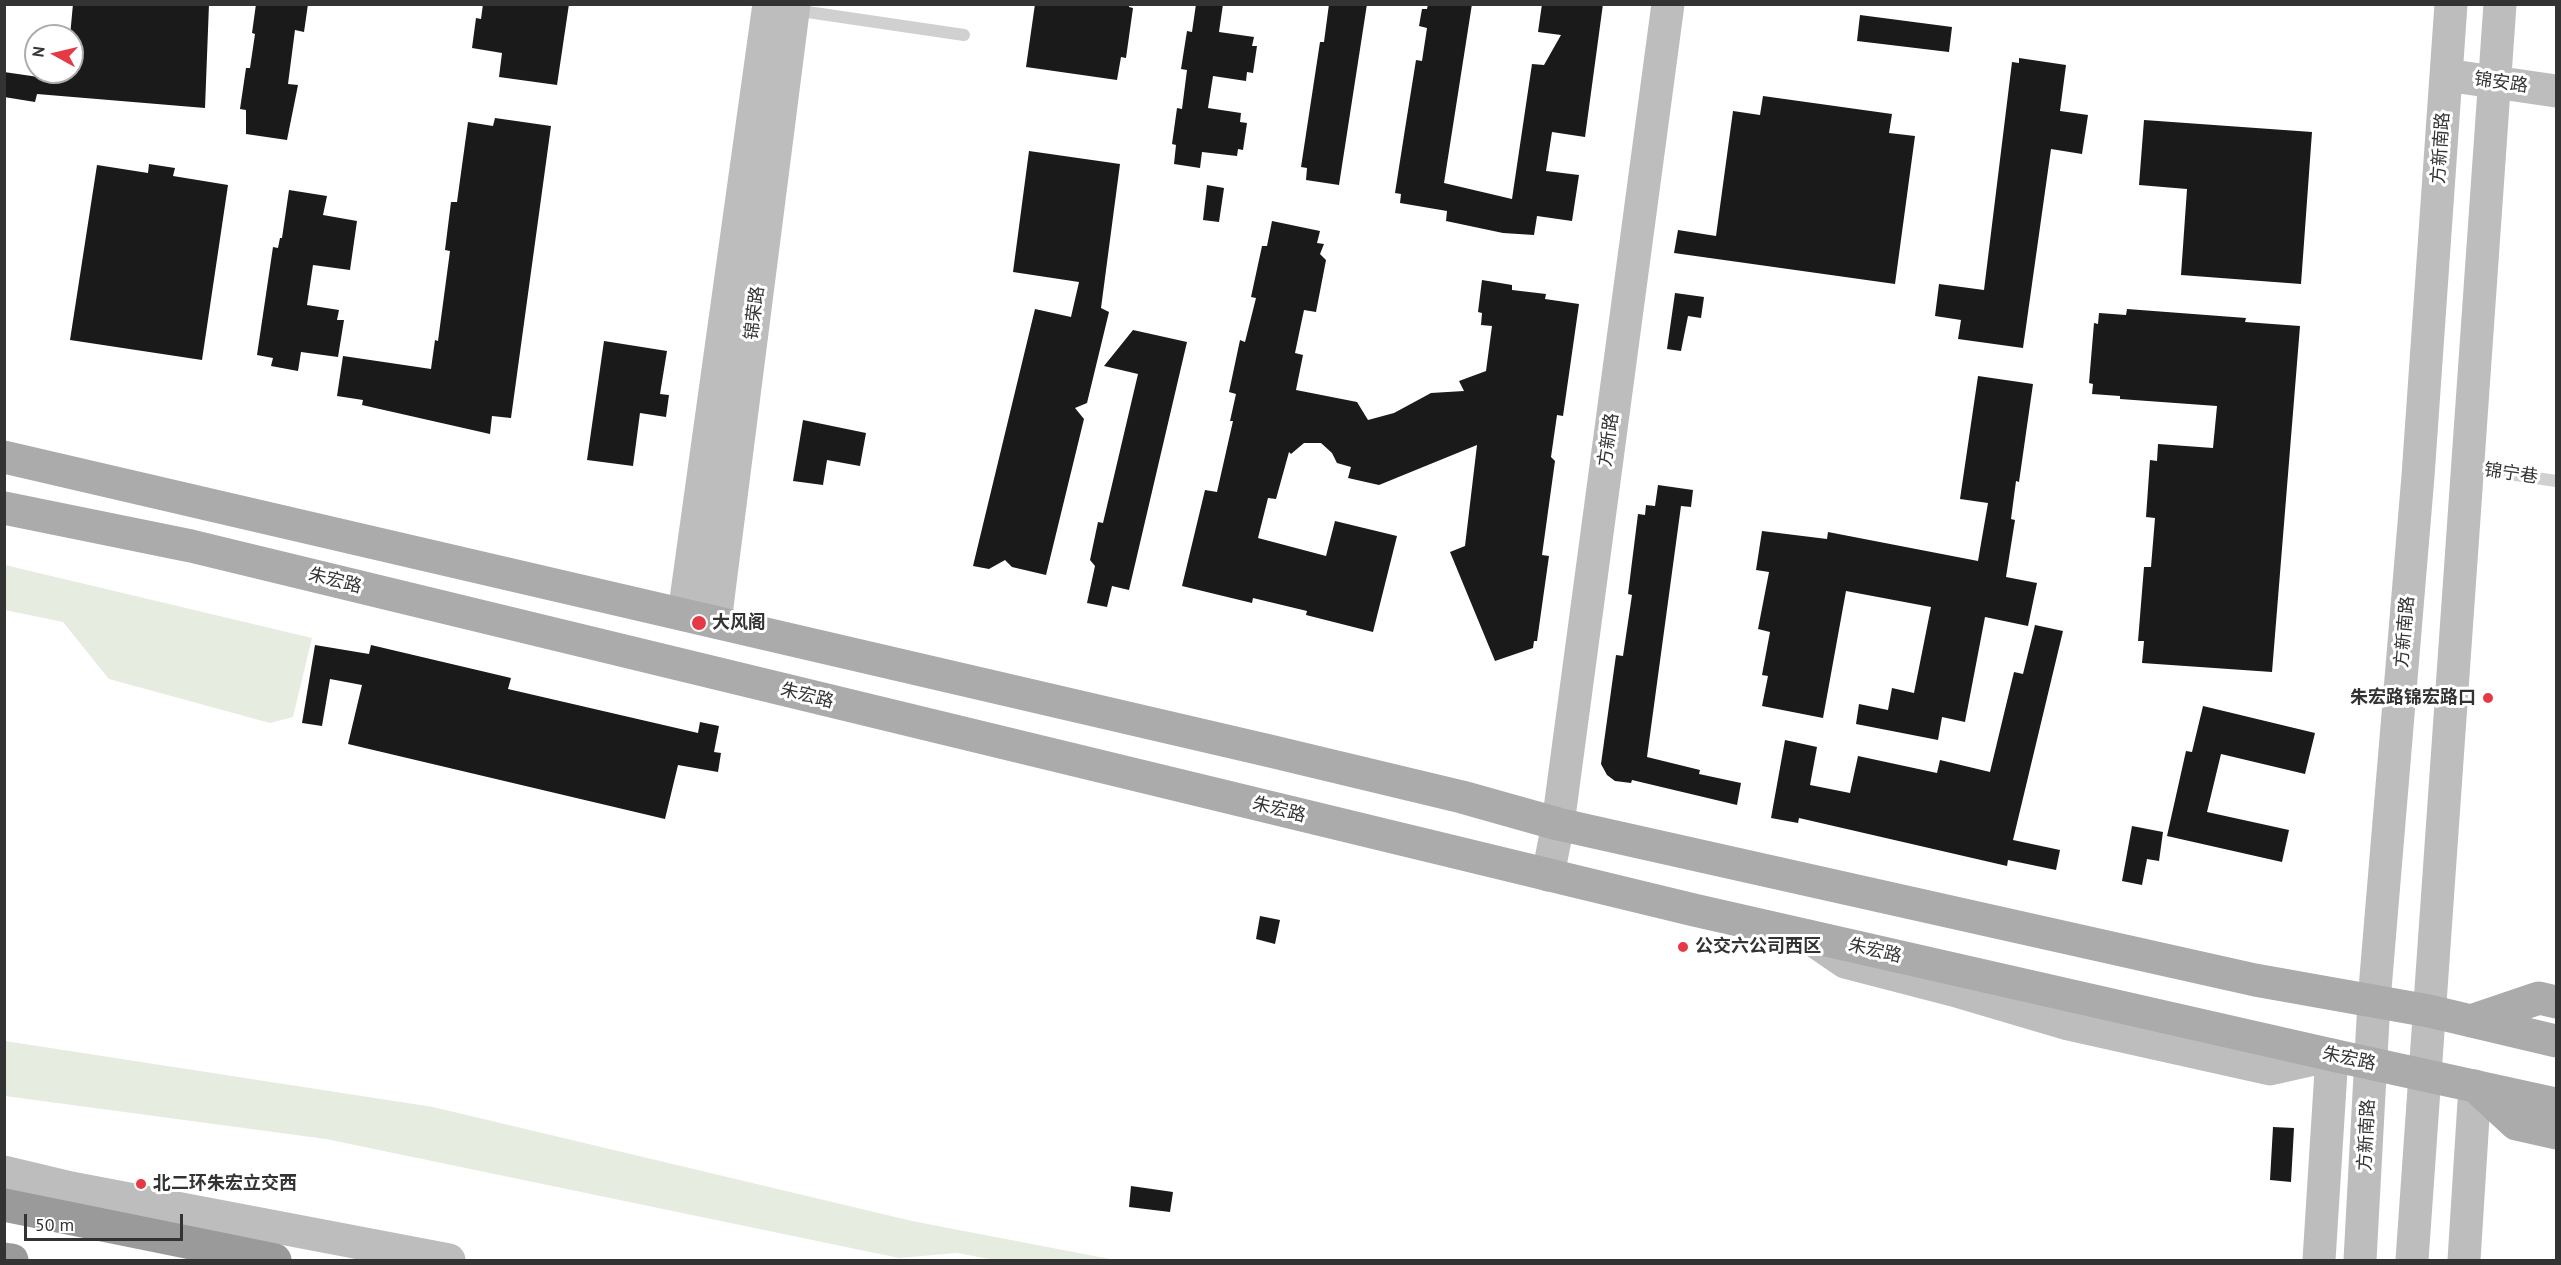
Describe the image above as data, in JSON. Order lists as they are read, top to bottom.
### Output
{
  "streets": {
    "main road": [
      "锦安路",
      "方新南路",
      "锦荣路",
      "方新路",
      "朱宏路"
    ],
    "lane": ["锦宁巷"]
  },
  "crossings": [
    ["锦安路", "方新南路"],
    ["方新南路", "朱宏路"],
    ["方新路", "朱宏路"]
  ],
  "places": [
    "大风阁",
    "朱宏路锦宏路口",
    "公交六公司西区",
    "北二环朱宏立交西"
  ],
  "scale_bar": "50 m",
  "north": "left"
}
